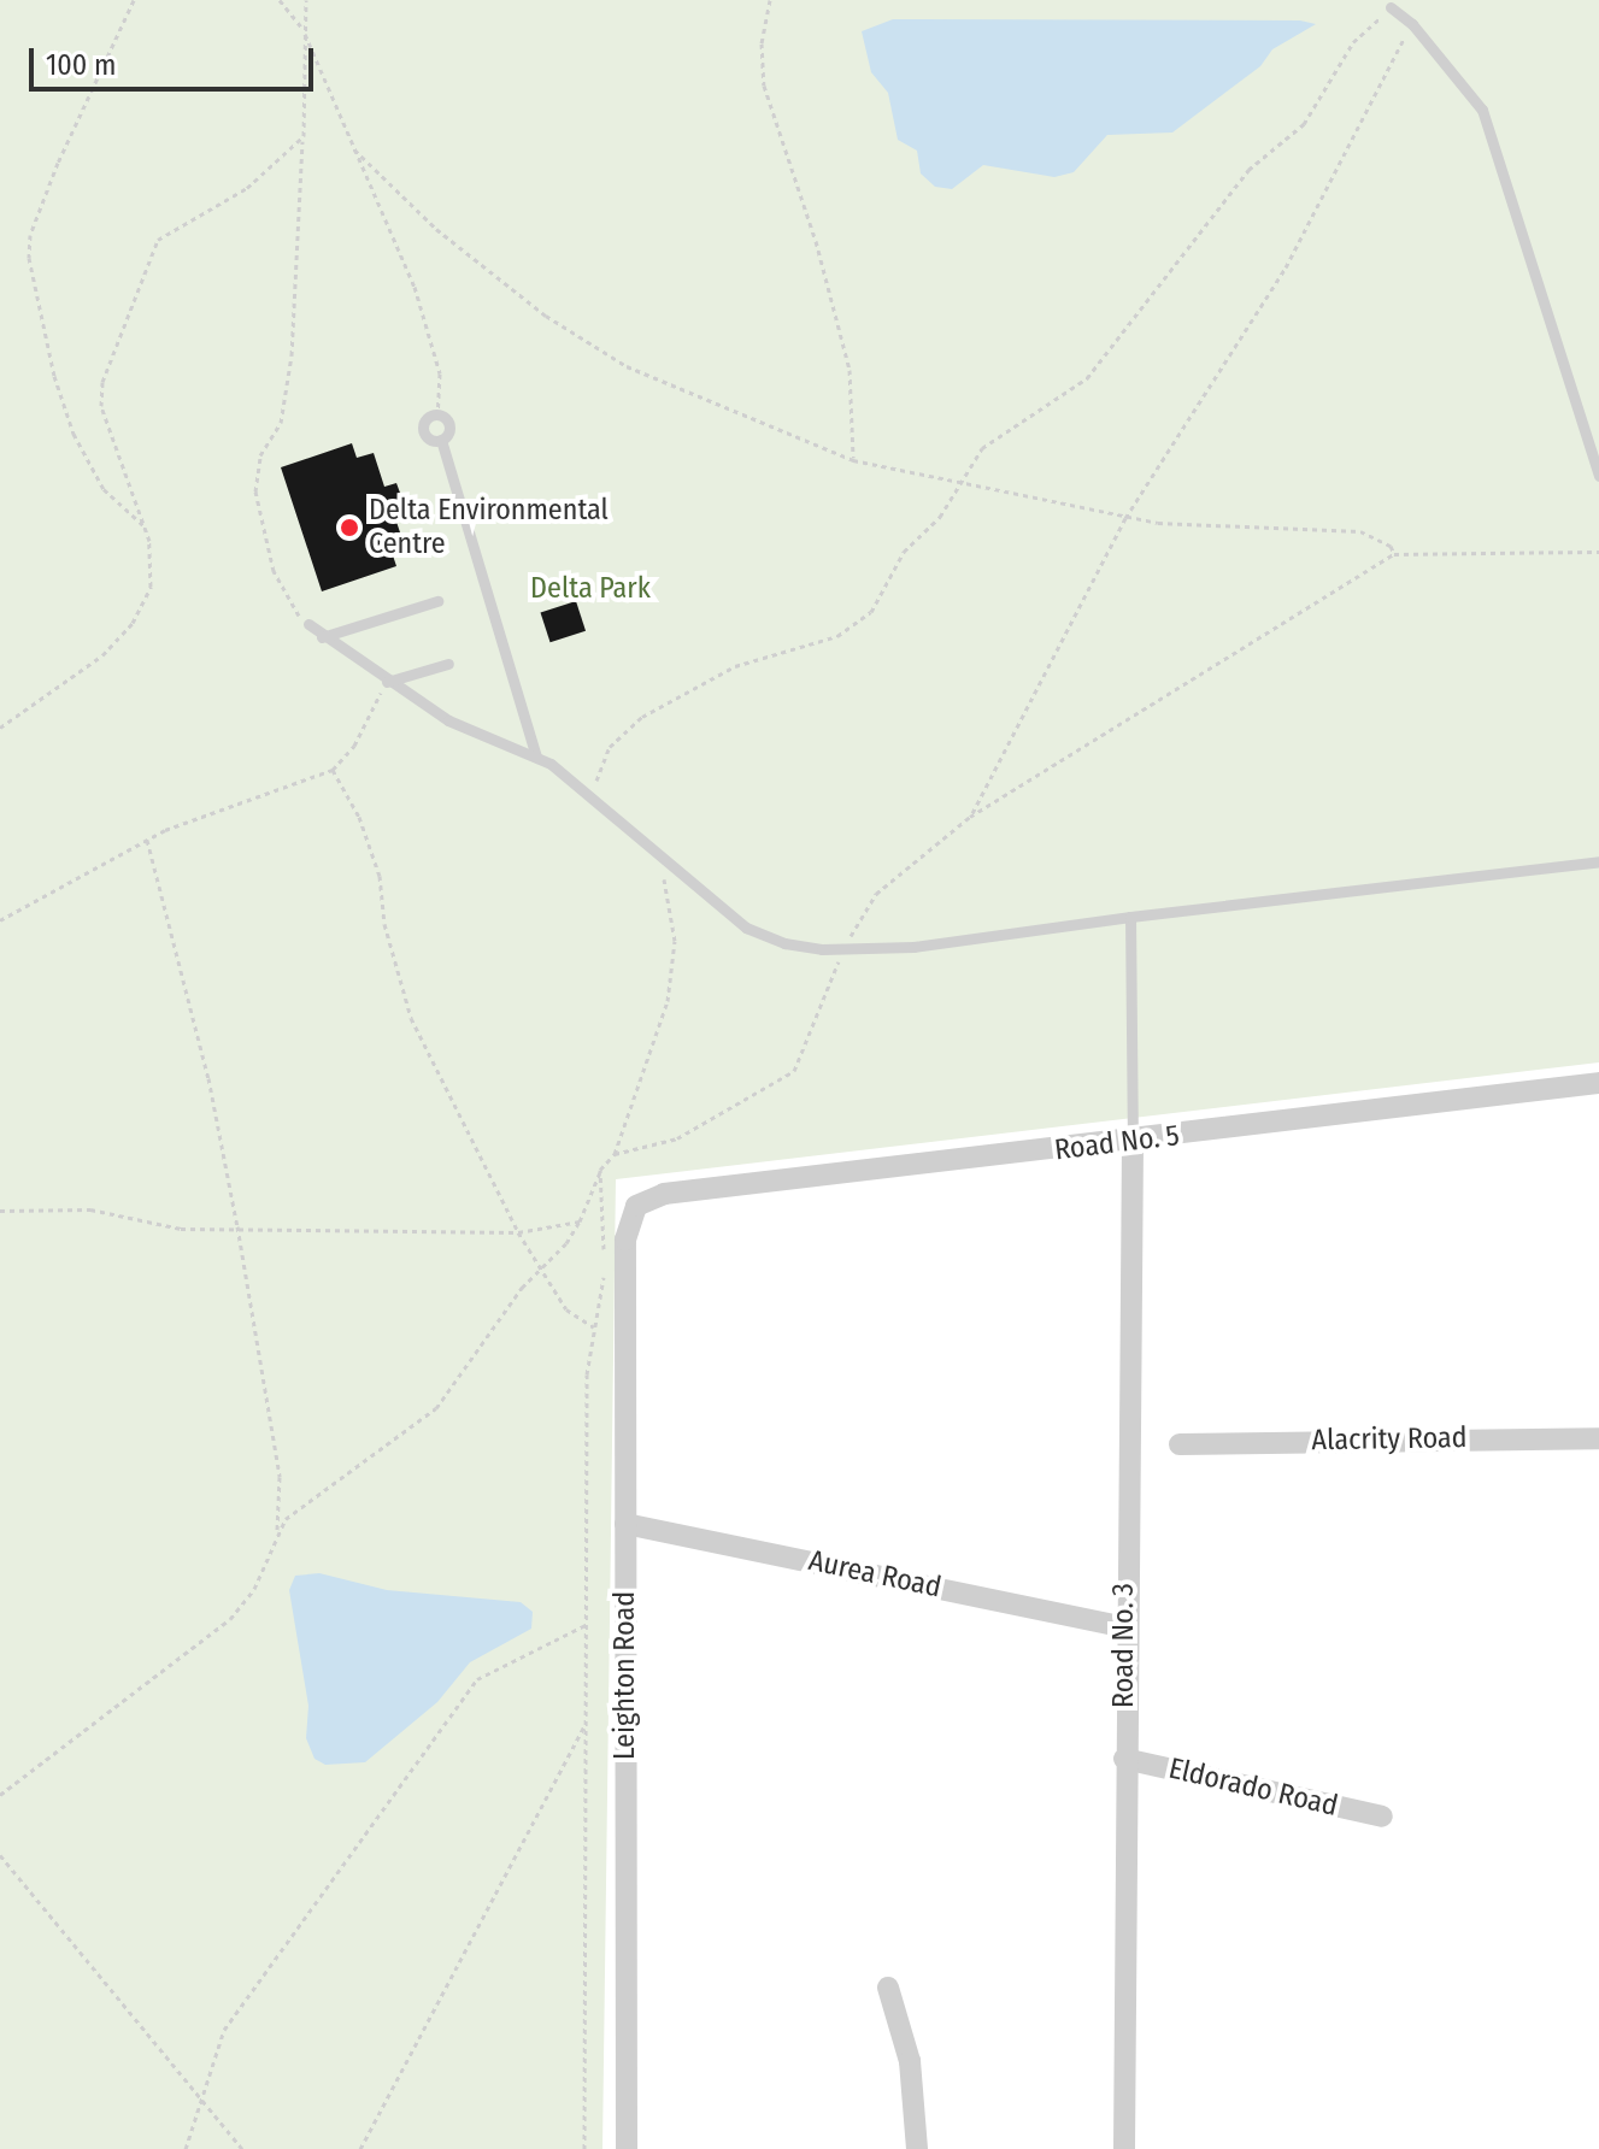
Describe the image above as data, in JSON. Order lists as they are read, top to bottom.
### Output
{
  "streets": {
    "street": [
      "Road No. 5",
      "Alacrity Road",
      "Aurea Road",
      "Road No. 3",
      "Leighton Road",
      "Eldorado Road"
    ]
  },
  "crossings": [
    ["Road No. 5", "Road No. 3"],
    ["Road No. 5", "Leighton Road"],
    ["Aurea Road", "Road No. 3"],
    ["Aurea Road", "Leighton Road"],
    ["Road No. 3", "Eldorado Road"]
  ],
  "parks": ["Delta Park"],
  "places": ["Delta Environmental Centre"],
  "scale_bar": "100 m"
}
